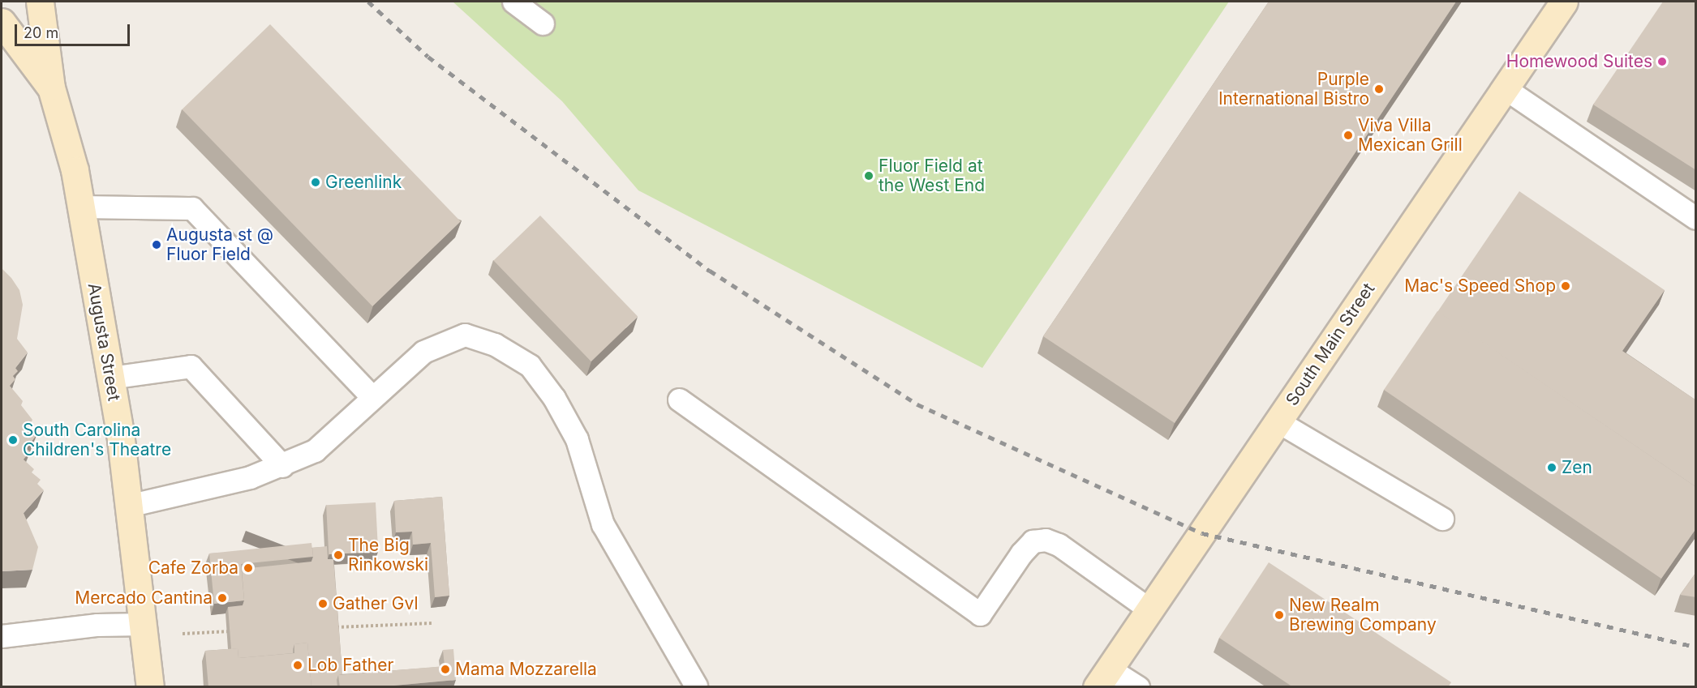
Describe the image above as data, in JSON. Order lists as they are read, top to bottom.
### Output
{
  "streets": {
    "main road": ["Augusta Street", "South Main Street"]
  },
  "places": [
    "Homewood Suites",
    "Purple International Bistro",
    "Viva Villa Mexican Grill",
    "Fluor Field at the West End",
    "Greenlink",
    "Augusta st @ Fluor Field",
    "Mac's Speed Shop",
    "South Carolina Children's Theatre",
    "Zen",
    "The Big Rinkowski",
    "Cafe Zorba",
    "Mercado Cantina",
    "Gather Gvl",
    "New Realm Brewing Company",
    "Lob Father",
    "Mama Mozzarella"
  ],
  "scale_bar": "20 m"
}
